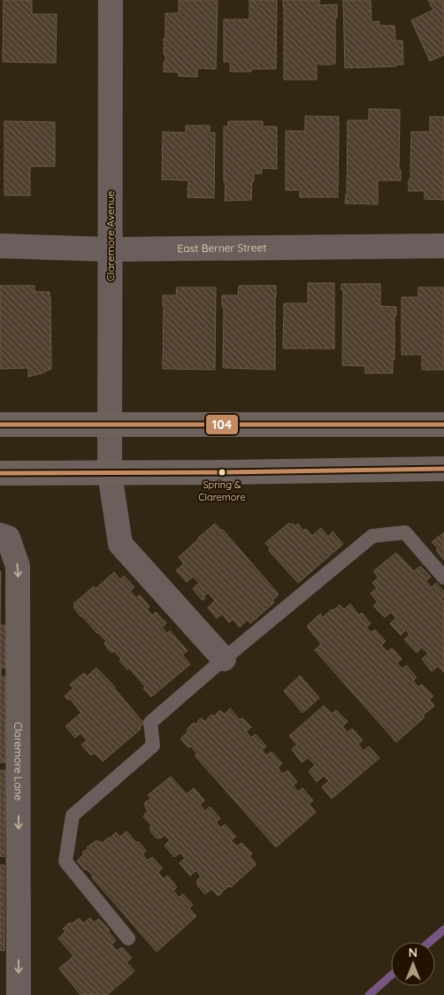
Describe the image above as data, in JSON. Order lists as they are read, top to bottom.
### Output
{
  "streets": {
    "street": ["Claremore Avenue", "East Berner Street", "Claremore Lane"]
  },
  "crossings": [
    ["Claremore Avenue", "East Berner Street"]
  ],
  "one_way": ["Claremore Lane"],
  "places": ["Spring & Claremore"],
  "lines": ["transit line 104"],
  "north": "top"
}
